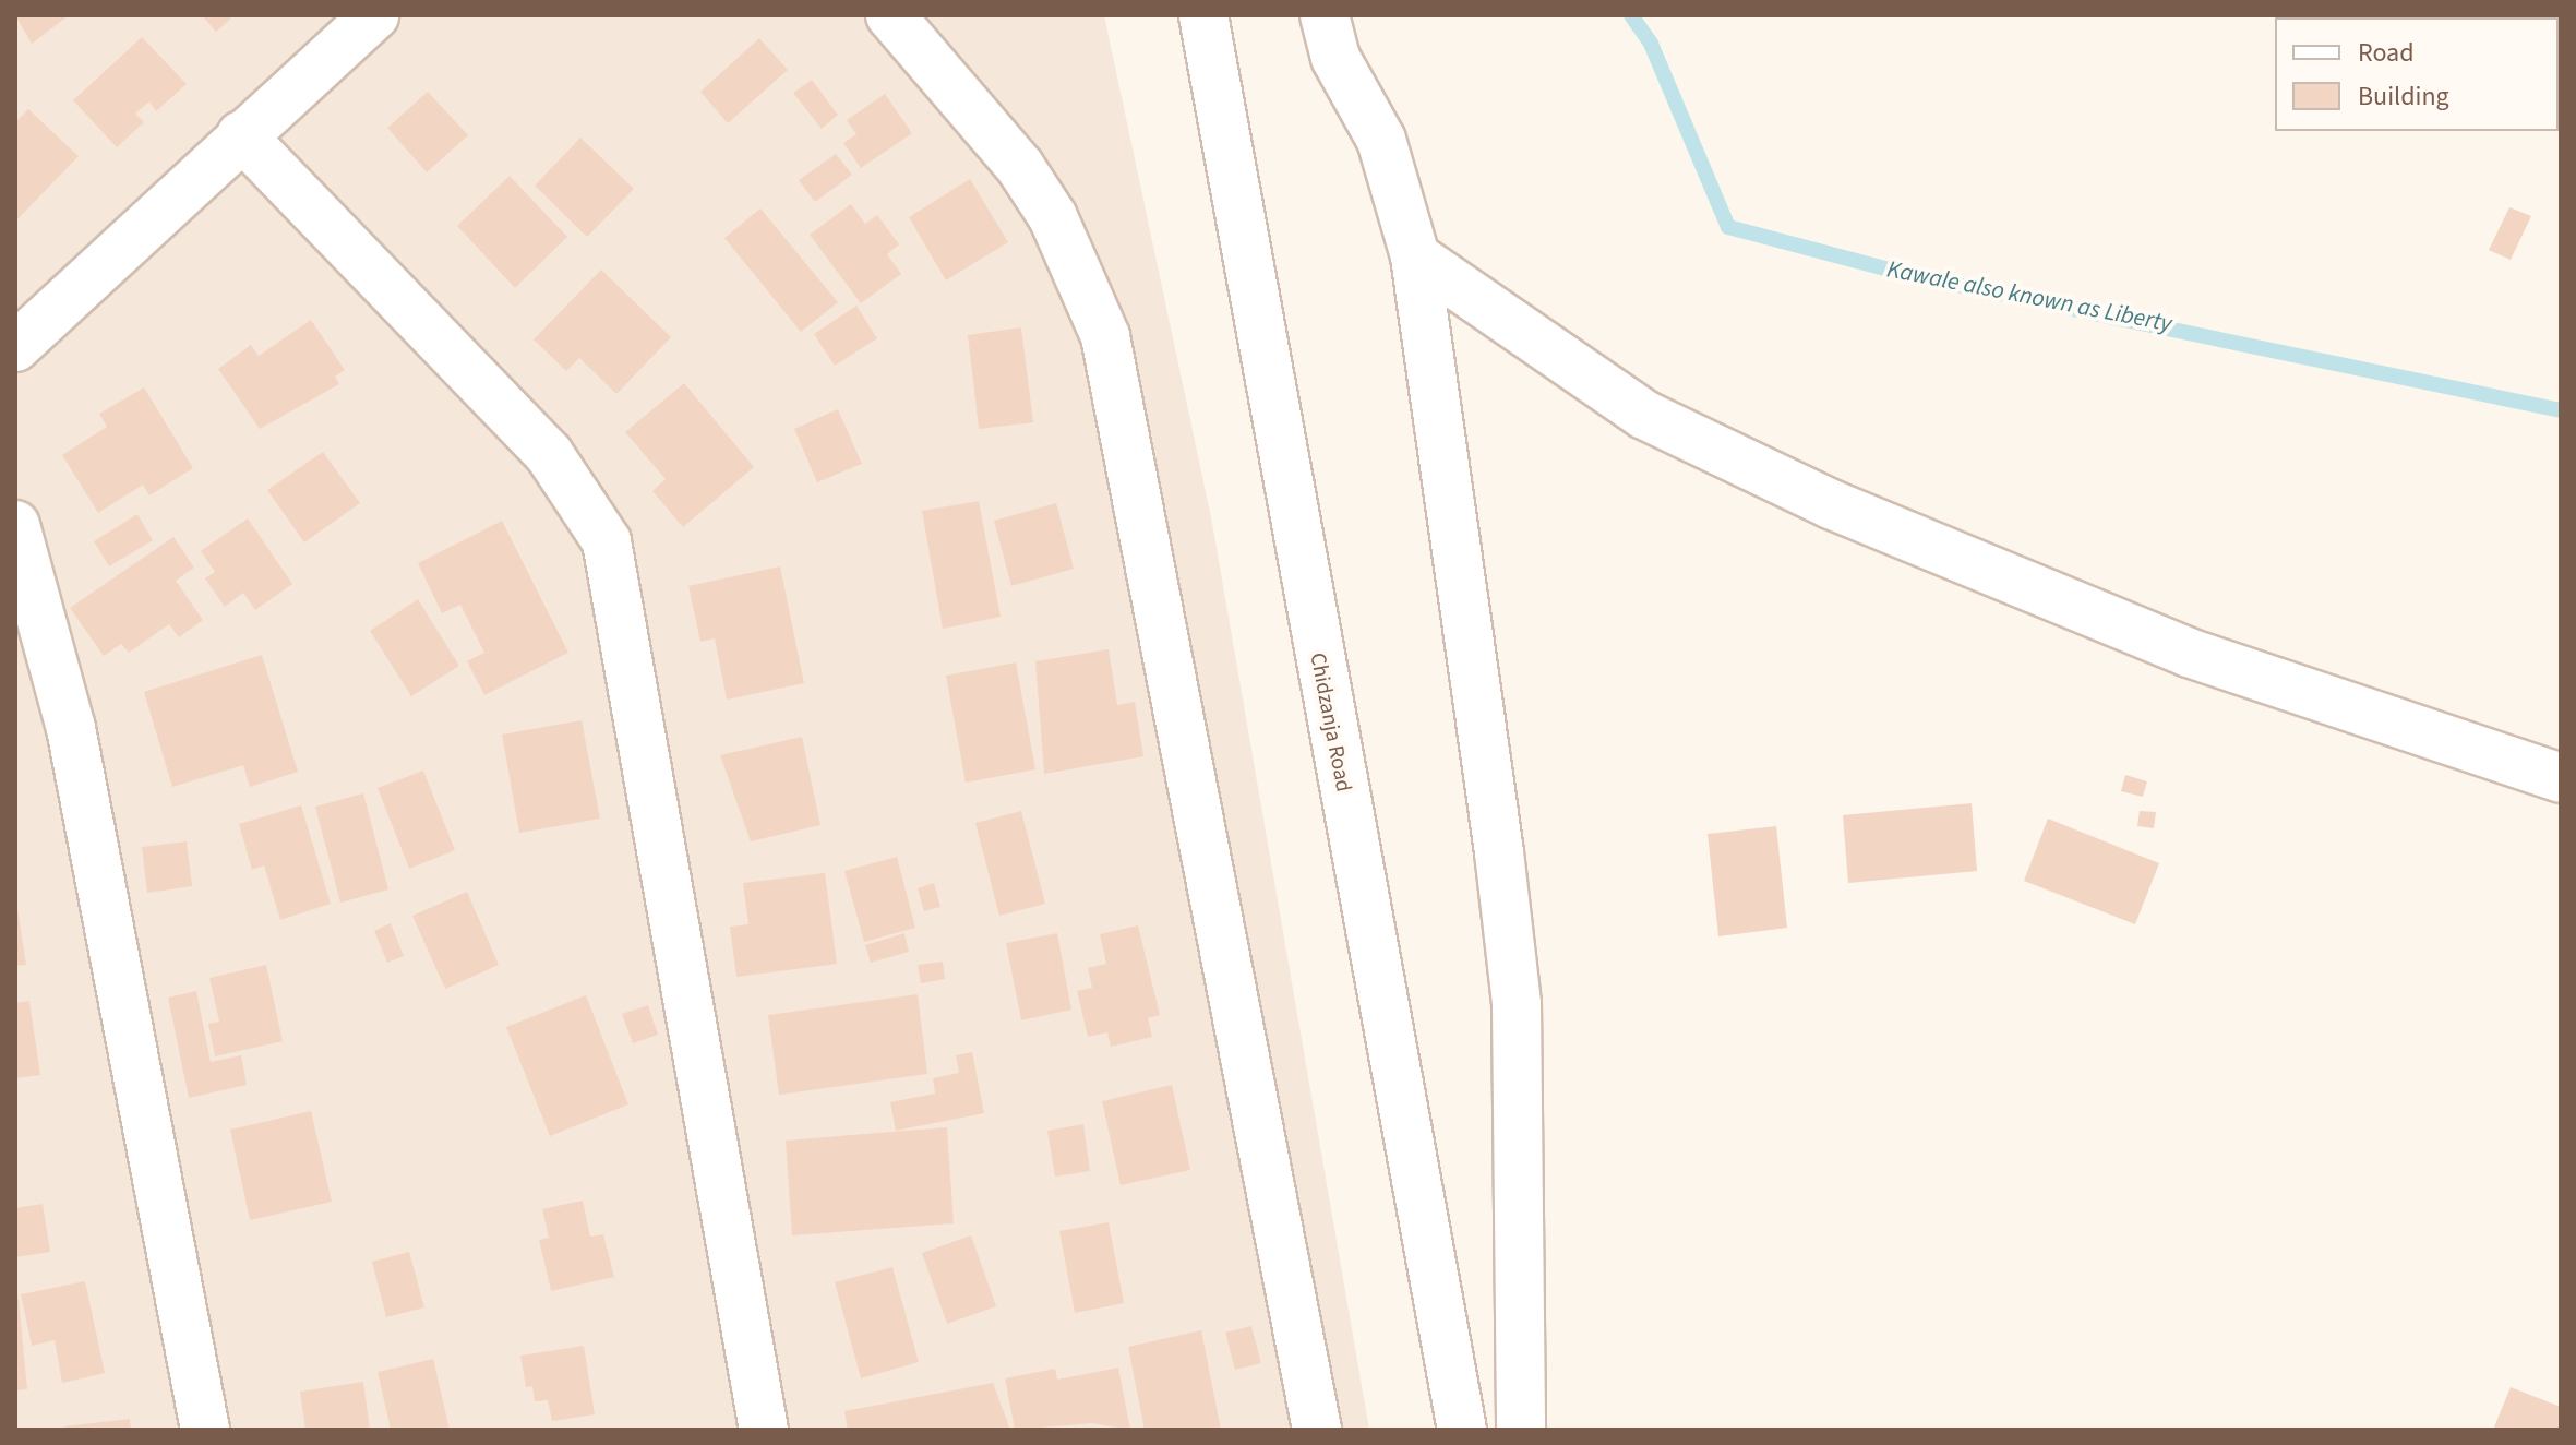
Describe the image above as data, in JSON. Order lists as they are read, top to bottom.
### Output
{
  "streets": {
    "street": ["Chidzanja Road"]
  },
  "water": ["Kawale also known as Liberty"],
  "legend": ["Road", "Building"]
}
